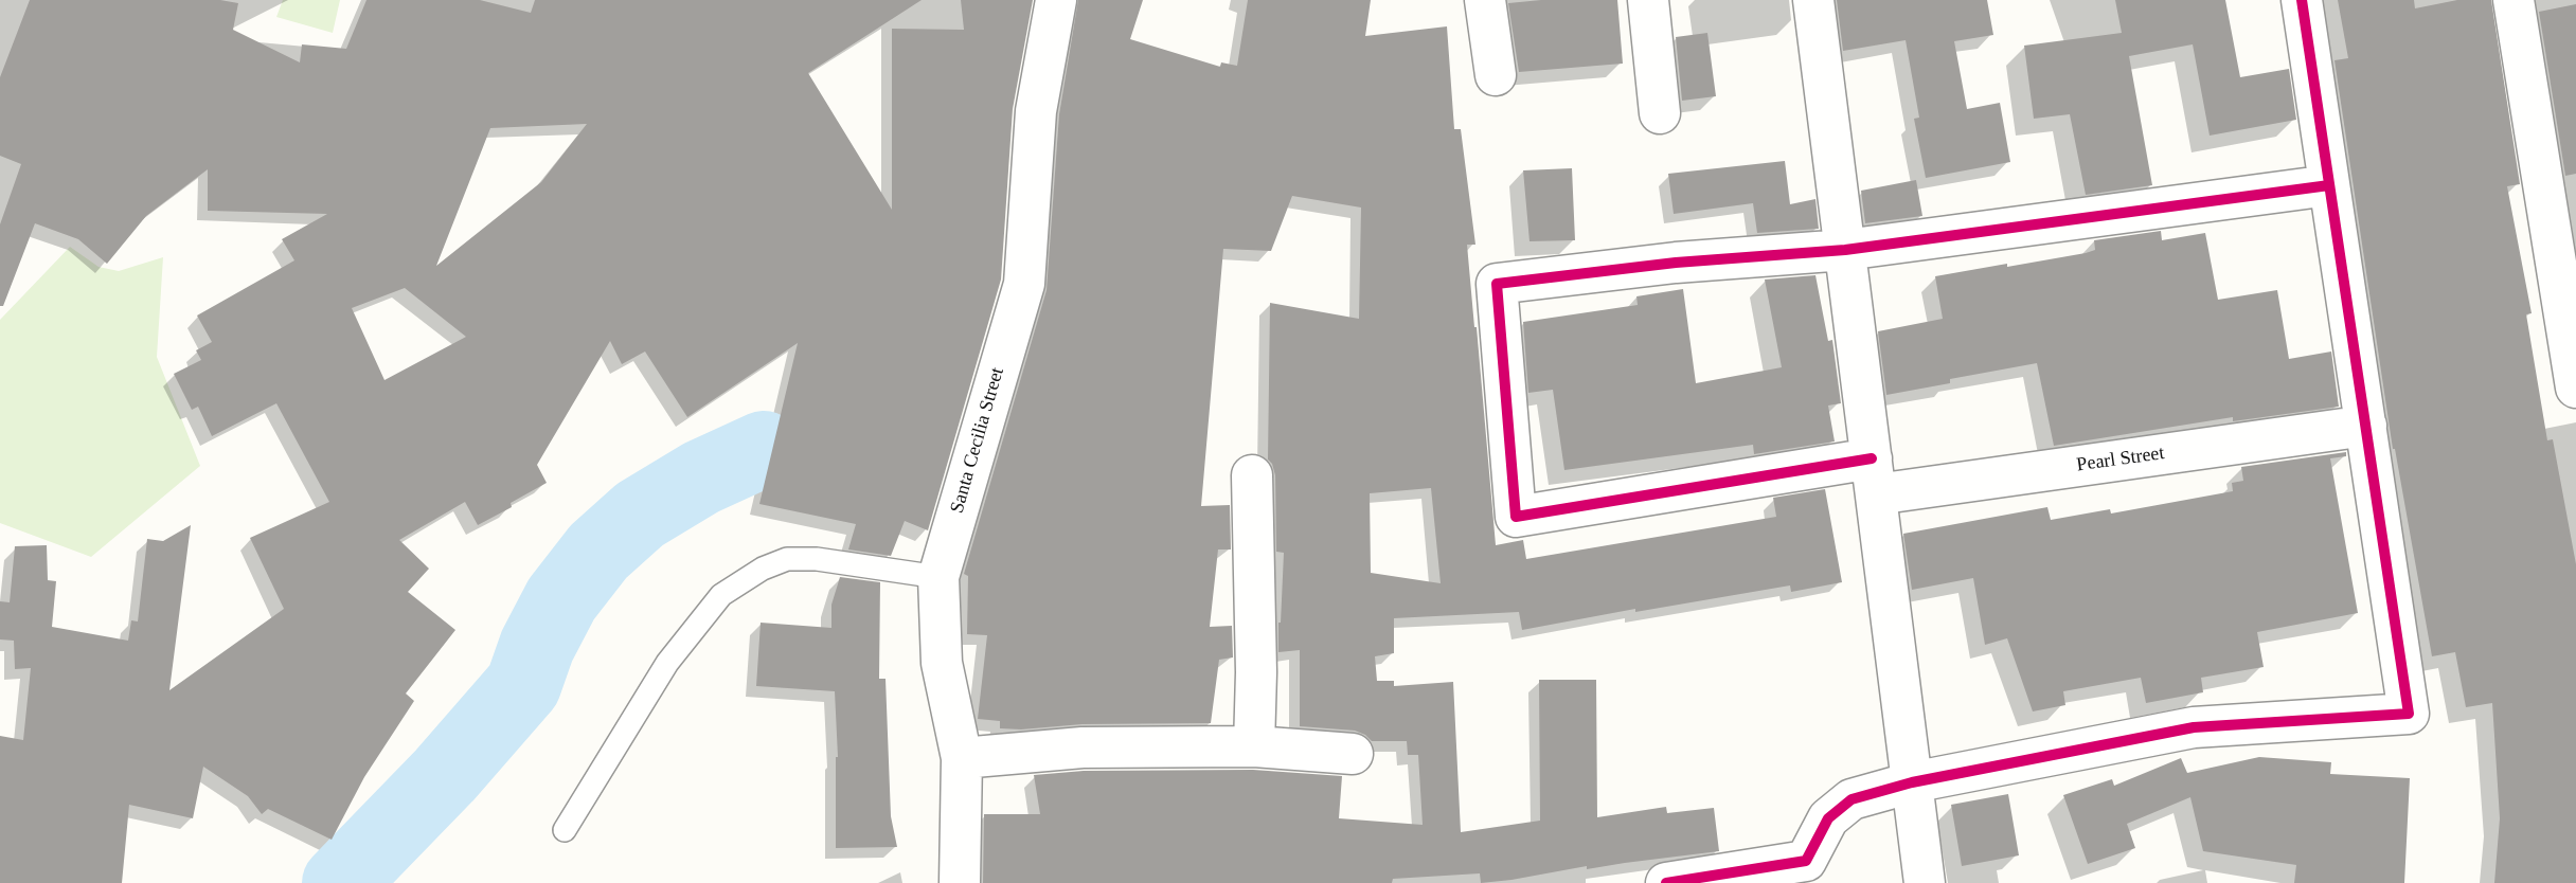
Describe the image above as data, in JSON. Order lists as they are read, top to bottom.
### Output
{
  "streets": {
    "street": ["Santa Cecilia Street", "Pearl Street"]
  }
}
